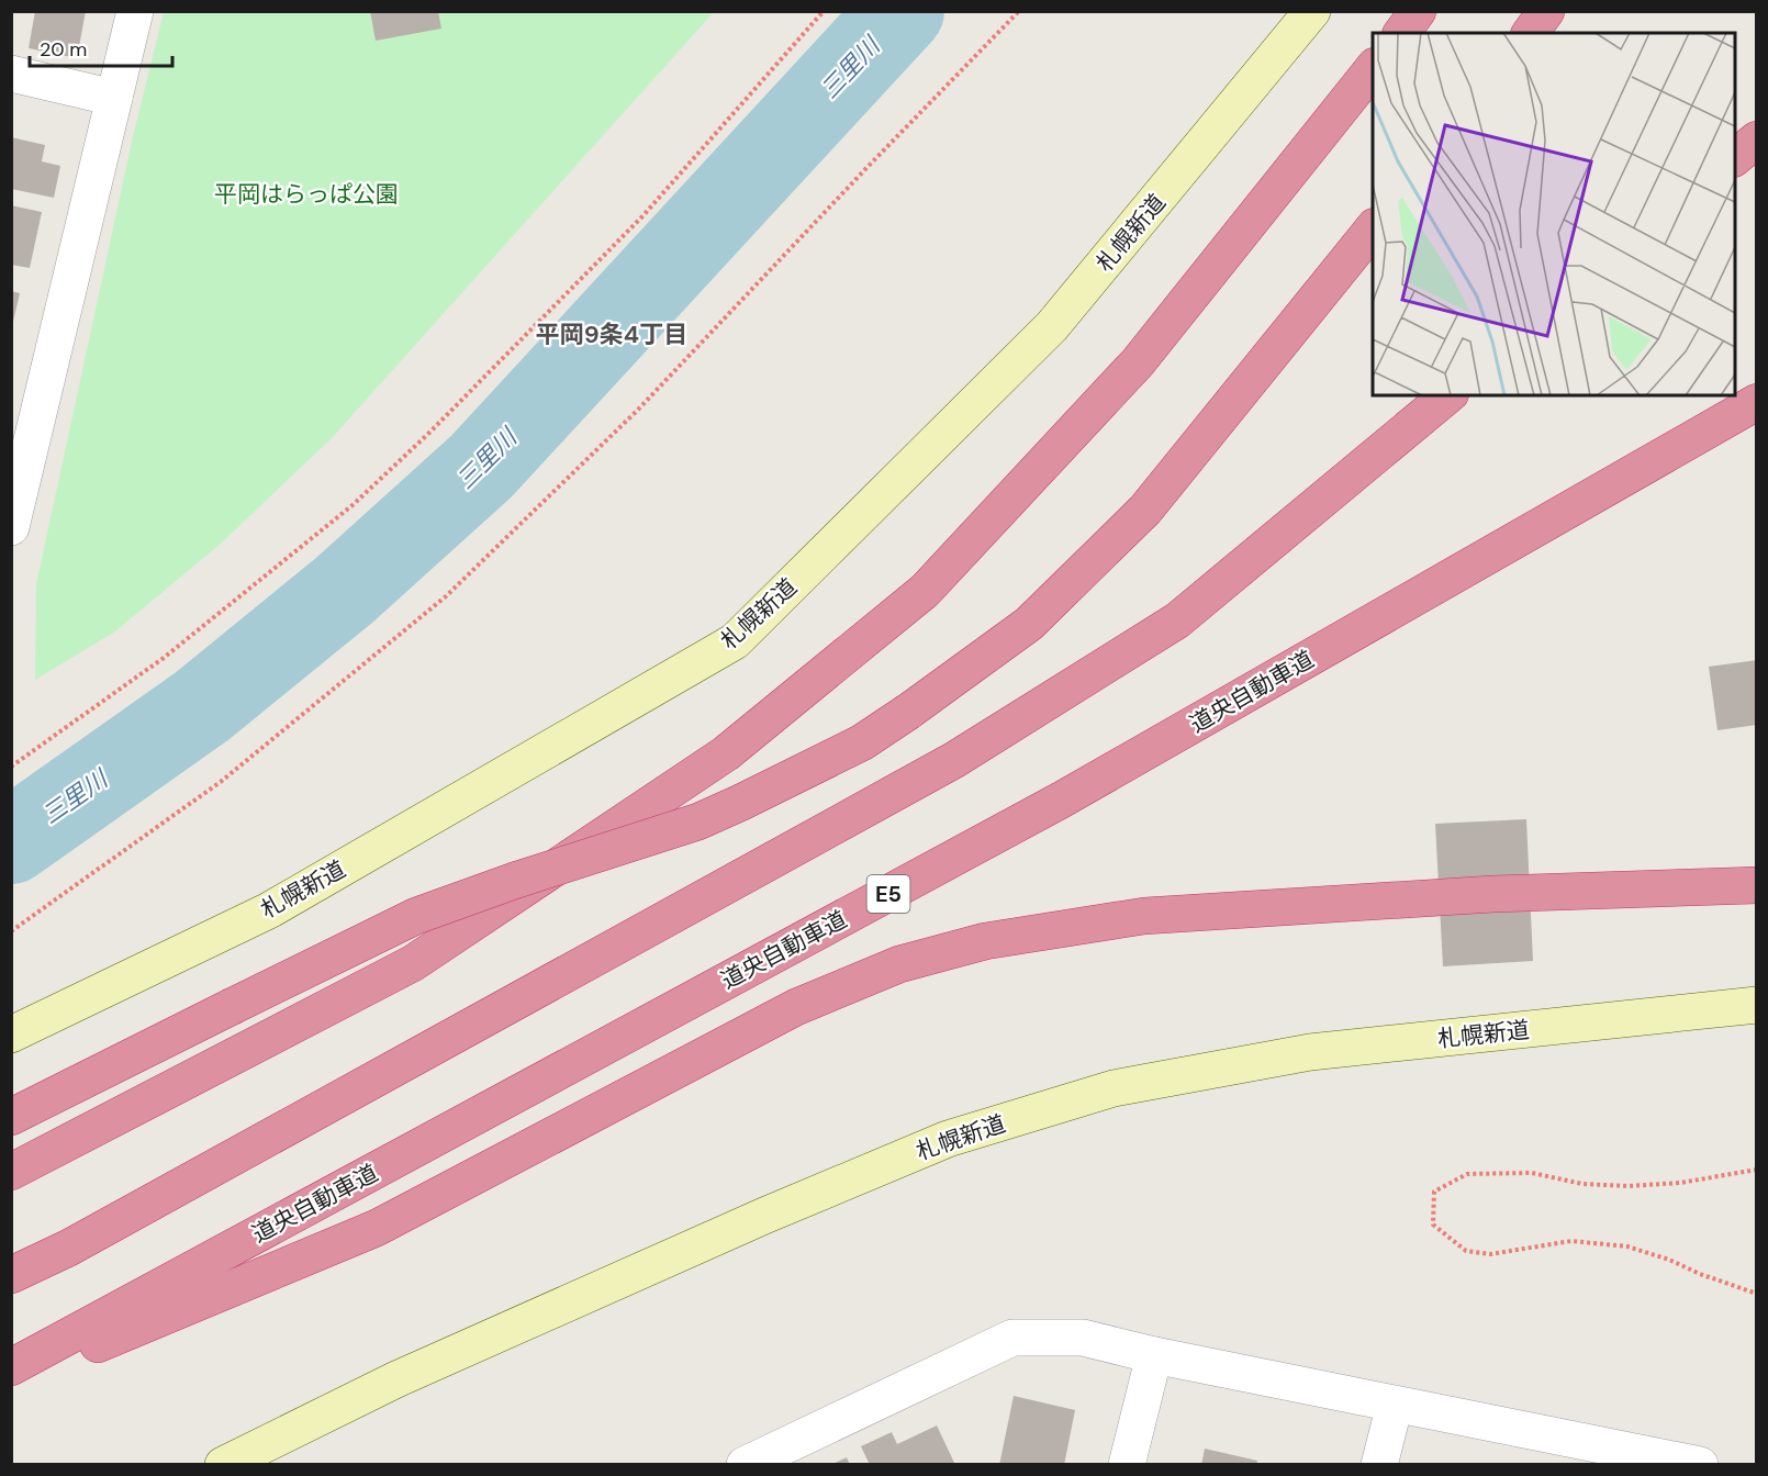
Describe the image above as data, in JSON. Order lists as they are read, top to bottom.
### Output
{
  "streets": {
    "highway": ["道央自動車道", "E5"],
    "street": ["札幌新道"]
  },
  "districts": ["平岡9条4丁目"],
  "water": ["三里川"],
  "parks": ["平岡はらっぱ公園"],
  "scale_bar": "20 m"
}
